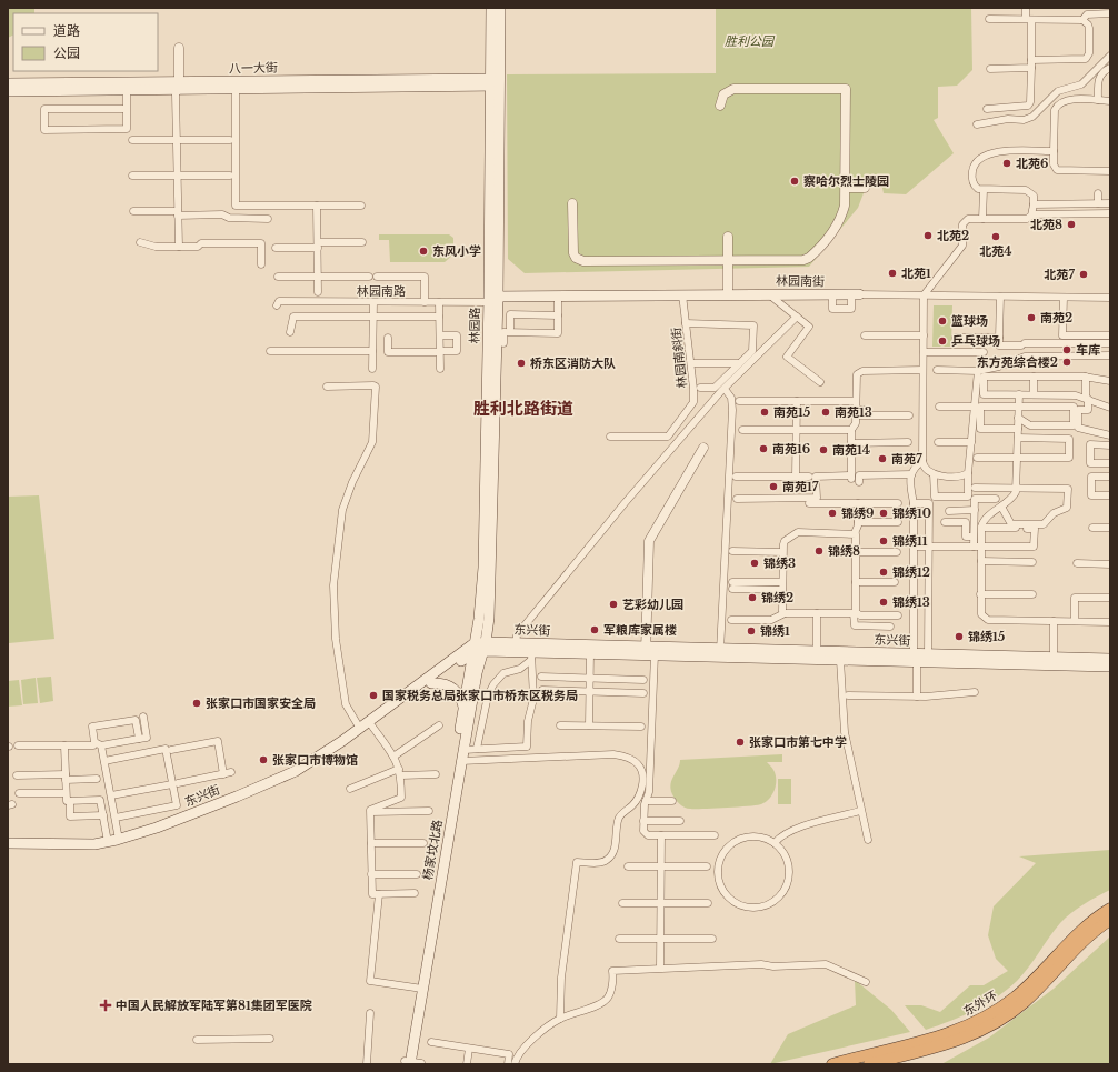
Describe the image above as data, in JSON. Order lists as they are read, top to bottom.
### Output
{
  "streets": {
    "highway": ["东外环"],
    "main road": [
      "八一大街",
      "林园南街",
      "林园路",
      "东兴街",
      "杨家坟北路"
    ],
    "street": ["林园南路", "林园南斜街"]
  },
  "crossings": [
    ["八一大街", "林园路"],
    ["林园南街", "林园南路"],
    ["林园南街", "林园路"],
    ["林园南街", "林园南斜街"],
    ["林园南路", "林园路"],
    ["林园路", "东兴街"],
    ["林园路", "杨家坟北路"],
    ["东兴街", "杨家坟北路"]
  ],
  "districts": ["胜利北路街道"],
  "parks": ["胜利公园"],
  "places": {
    "other": [
      "北苑6",
      "察哈尔烈士陵园",
      "北苑8",
      "北苑2",
      "北苑4",
      "东风小学",
      "北苑1",
      "北苑7",
      "南苑2",
      "篮球场",
      "乒乓球场",
      "车库",
      "东方苑综合楼2",
      "桥东区消防大队",
      "南苑15",
      "南苑13",
      "南苑16",
      "南苑14",
      "南苑7",
      "南苑17",
      "锦绣9",
      "锦绣10",
      "锦绣11",
      "锦绣8",
      "锦绣3",
      "锦绣12",
      "锦绣2",
      "锦绣13",
      "艺彩幼儿园",
      "军粮库家属楼",
      "锦绣1",
      "锦绣15",
      "国家税务总局张家口市桥东区税务局",
      "张家口市国家安全局",
      "张家口市第七中学",
      "张家口市博物馆"
    ],
    "health": ["中国人民解放军陆军第81集团军医院"]
  },
  "legend": ["道路", "公园"]
}
